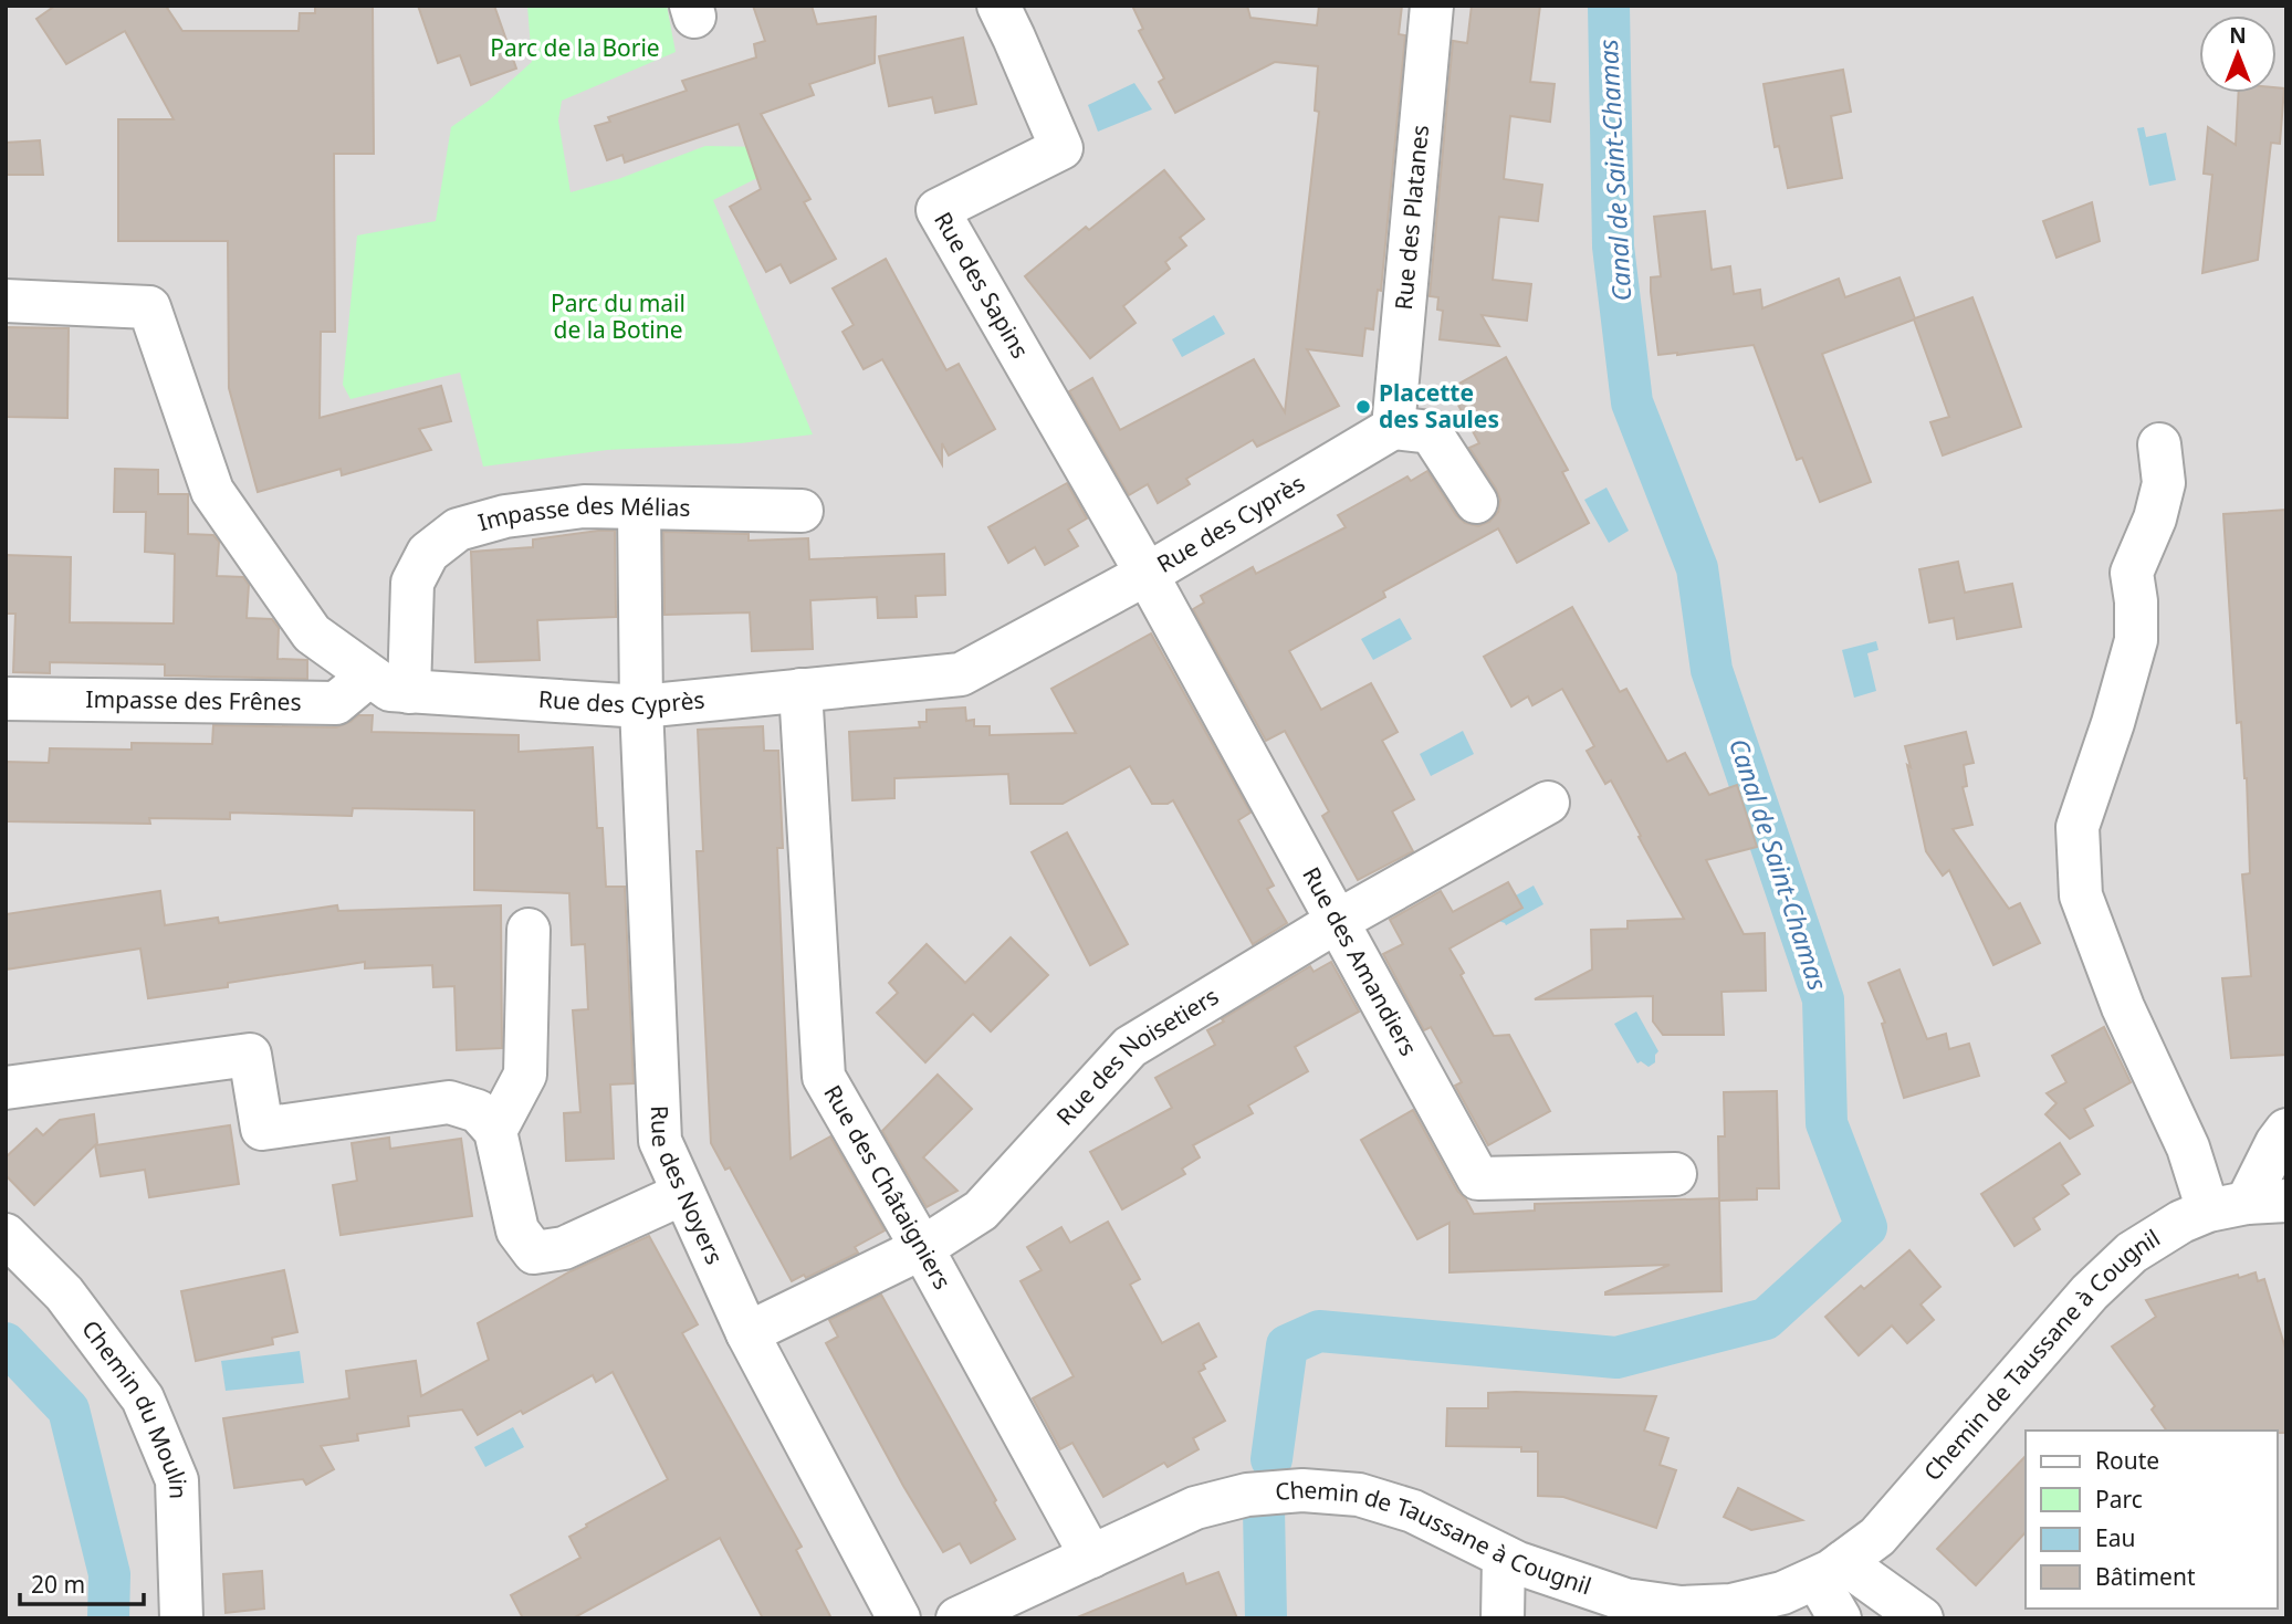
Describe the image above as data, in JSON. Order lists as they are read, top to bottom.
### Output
{
  "streets": {
    "street": [
      "Rue des Platanes",
      "Rue des Sapins",
      "Impasse des Mélias",
      "Rue des Cyprès",
      "Impasse des Frênes",
      "Rue des Amandiers",
      "Rue des Noisetiers",
      "Rue des Noyers",
      "Rue des Châtaigniers",
      "Chemin de Taussane à Cougnil",
      "Chemin du Moulin"
    ]
  },
  "crossings": [
    ["Rue des Platanes", "Rue des Cyprès"],
    ["Rue des Sapins", "Rue des Cyprès"],
    ["Rue des Sapins", "Rue des Amandiers"],
    ["Impasse des Mélias", "Rue des Cyprès"],
    ["Impasse des Mélias", "Rue des Noyers"],
    ["Rue des Cyprès", "Impasse des Frênes"],
    ["Rue des Cyprès", "Rue des Amandiers"],
    ["Rue des Cyprès", "Rue des Noyers"],
    ["Rue des Cyprès", "Rue des Châtaigniers"],
    ["Rue des Amandiers", "Rue des Noisetiers"],
    ["Rue des Noisetiers", "Rue des Noyers"],
    ["Rue des Noisetiers", "Rue des Châtaigniers"],
    ["Rue des Châtaigniers", "Chemin de Taussane à Cougnil"]
  ],
  "water": ["Canal de Saint-Chamas"],
  "parks": ["Parc de la Borie", "Parc du mail de la Botine"],
  "places": ["Placette des Saules"],
  "legend": [
    "Route",
    "Parc",
    "Eau",
    "Bâtiment"
  ],
  "scale_bar": "20 m",
  "north": "top"
}
